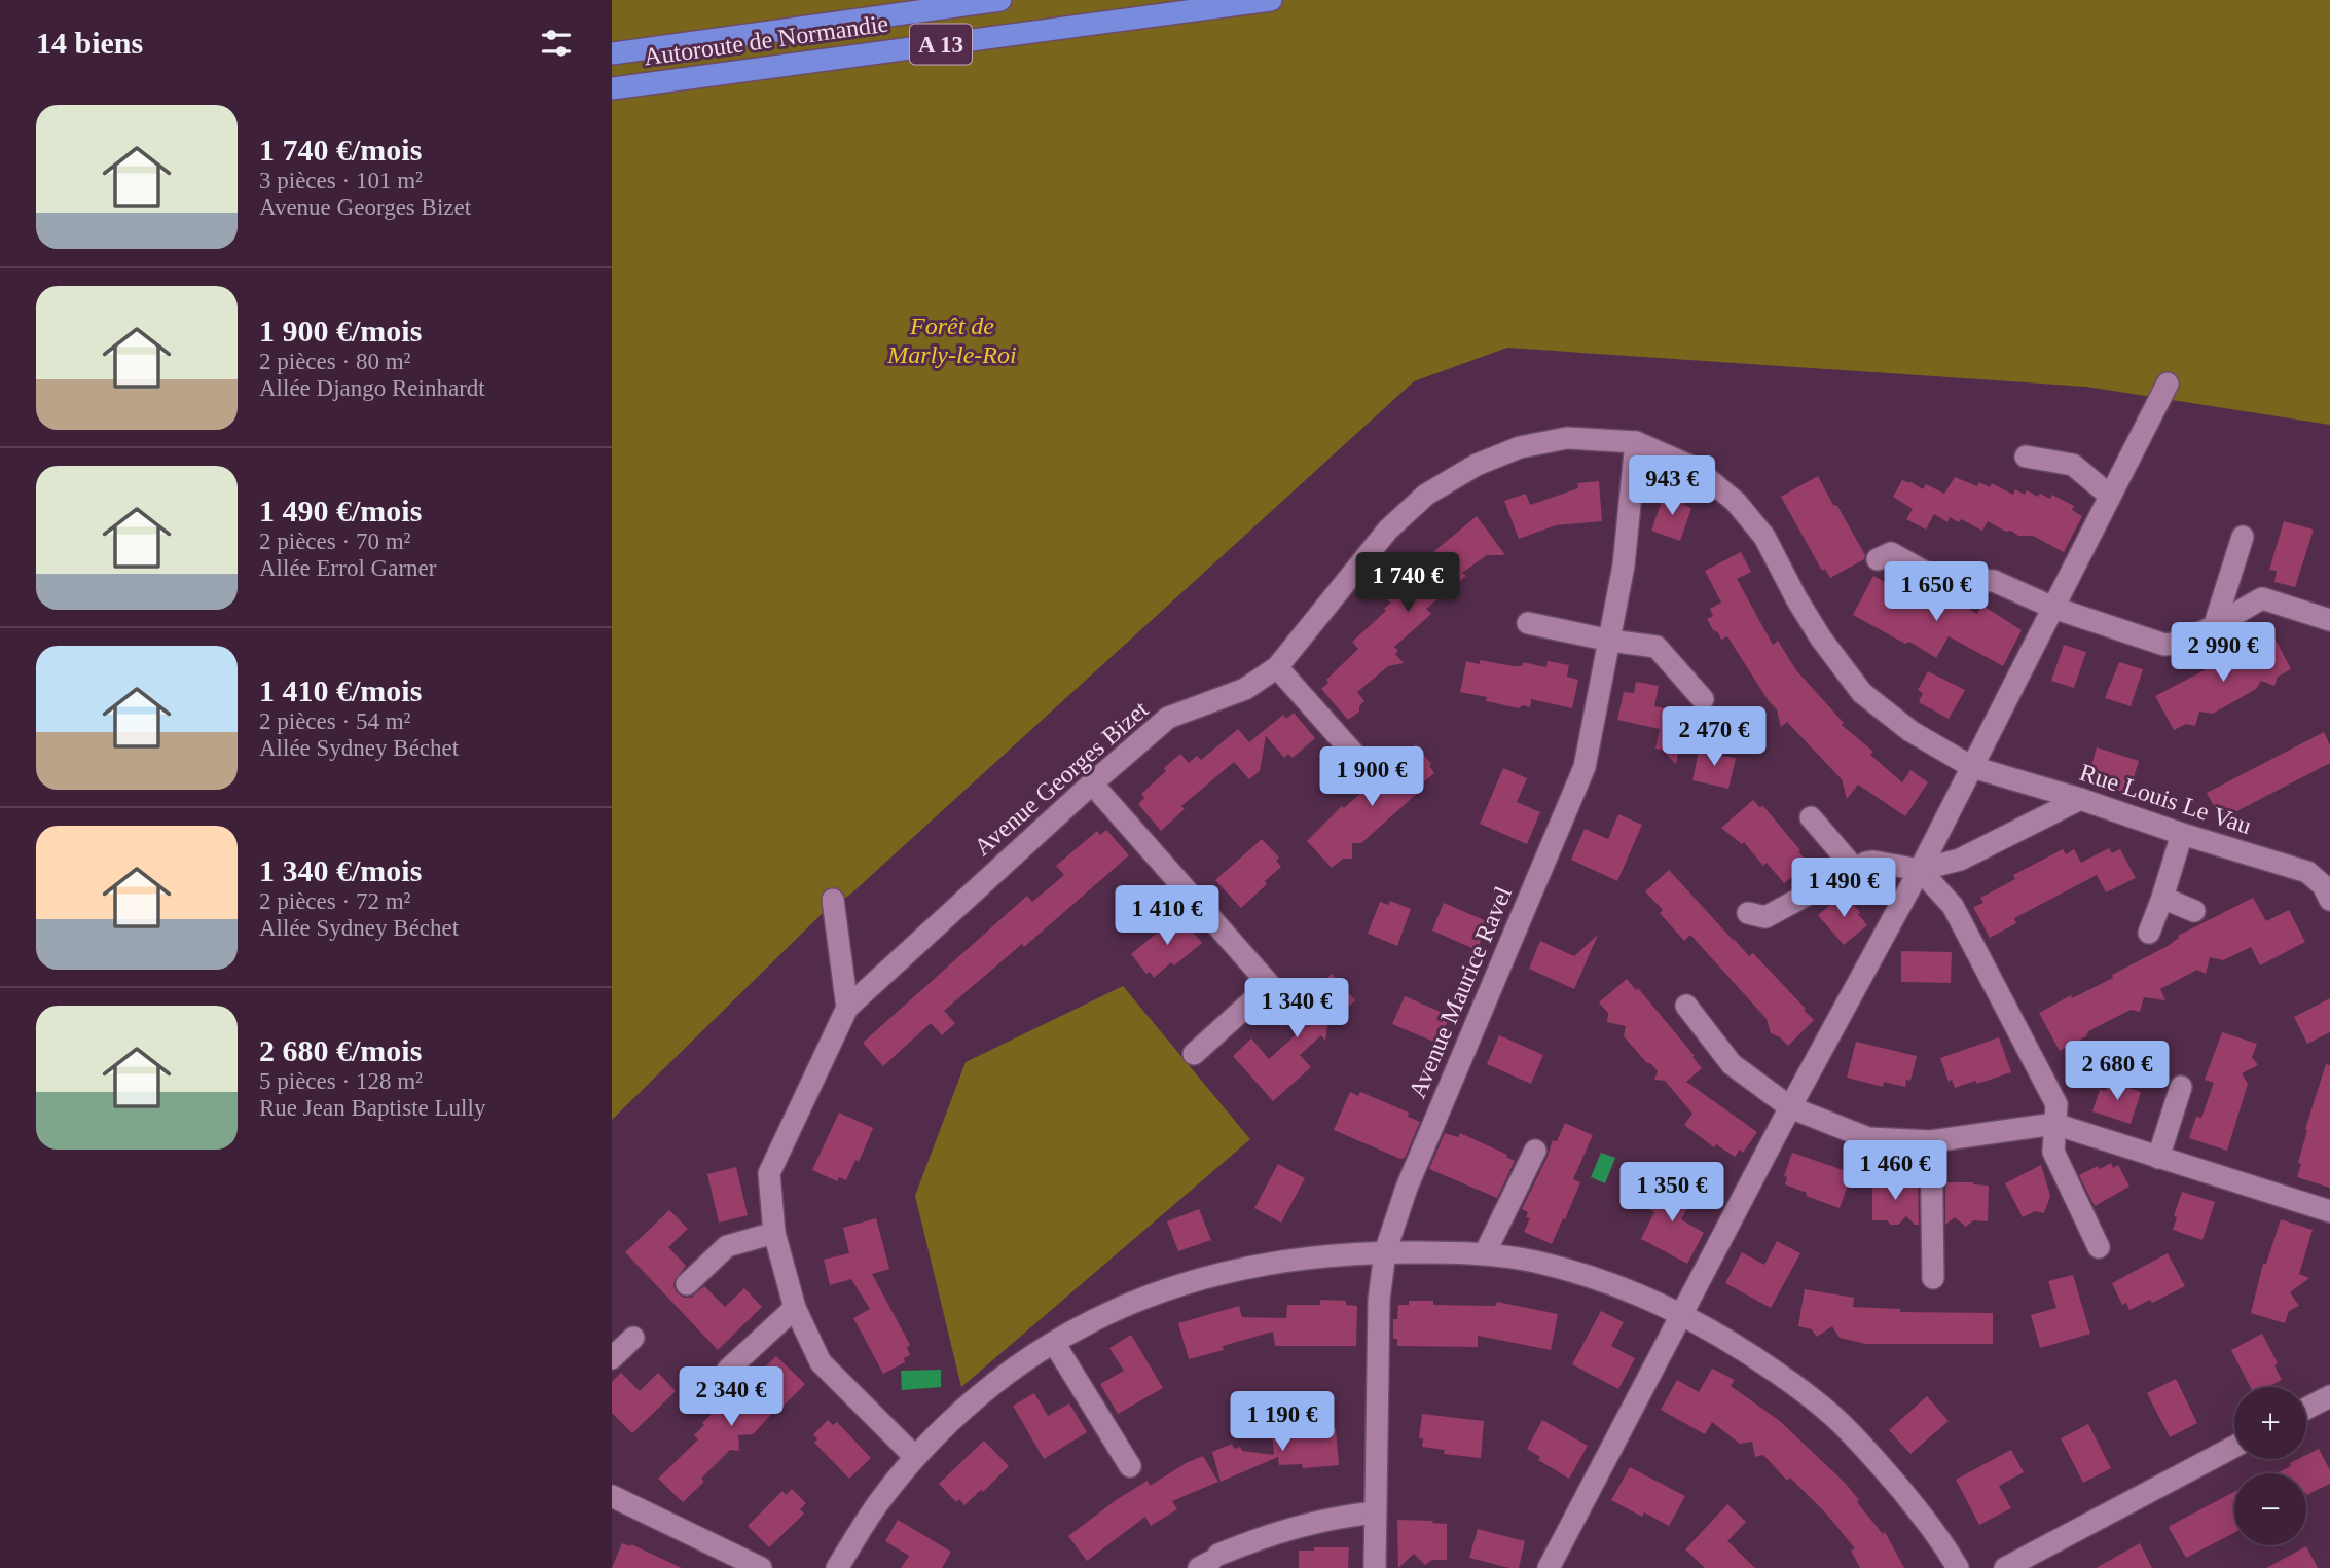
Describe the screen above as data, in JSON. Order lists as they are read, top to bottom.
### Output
{
  "streets": {
    "highway": ["Autoroute de Normandie", "A 13"],
    "street": ["Avenue Georges Bizet", "Rue Louis Le Vau", "Avenue Maurice Ravel"]
  },
  "crossings": [
    ["Avenue Georges Bizet", "Rue Louis Le Vau"],
    ["Avenue Georges Bizet", "Avenue Maurice Ravel"]
  ],
  "parks": ["Forêt de Marly-le-Roi"],
  "page": {
    "heading": "14 biens",
    "list": [
      {
        "name": "1 740 €/mois",
        "note": "3 pièces · 101 m² · Avenue Georges Bizet"
      },
      {
        "name": "1 900 €/mois",
        "note": "2 pièces · 80 m² · Allée Django Reinhardt"
      },
      {
        "name": "1 490 €/mois",
        "note": "2 pièces · 70 m² · Allée Errol Garner"
      },
      {
        "name": "1 410 €/mois",
        "note": "2 pièces · 54 m² · Allée Sydney Béchet"
      },
      {
        "name": "1 340 €/mois",
        "note": "2 pièces · 72 m² · Allée Sydney Béchet"
      },
      {
        "name": "2 680 €/mois",
        "note": "5 pièces · 128 m² · Rue Jean Baptiste Lully"
      }
    ],
    "price": [
      "943 €",
      "1 740 €",
      "1 650 €",
      "2 990 €",
      "2 470 €",
      "1 900 €",
      "1 490 €",
      "1 410 €",
      "1 340 €",
      "2 680 €",
      "1 460 €",
      "1 350 €",
      "2 340 €",
      "1 190 €"
    ],
    "map_buttons": ["+", "−"]
  }
}
